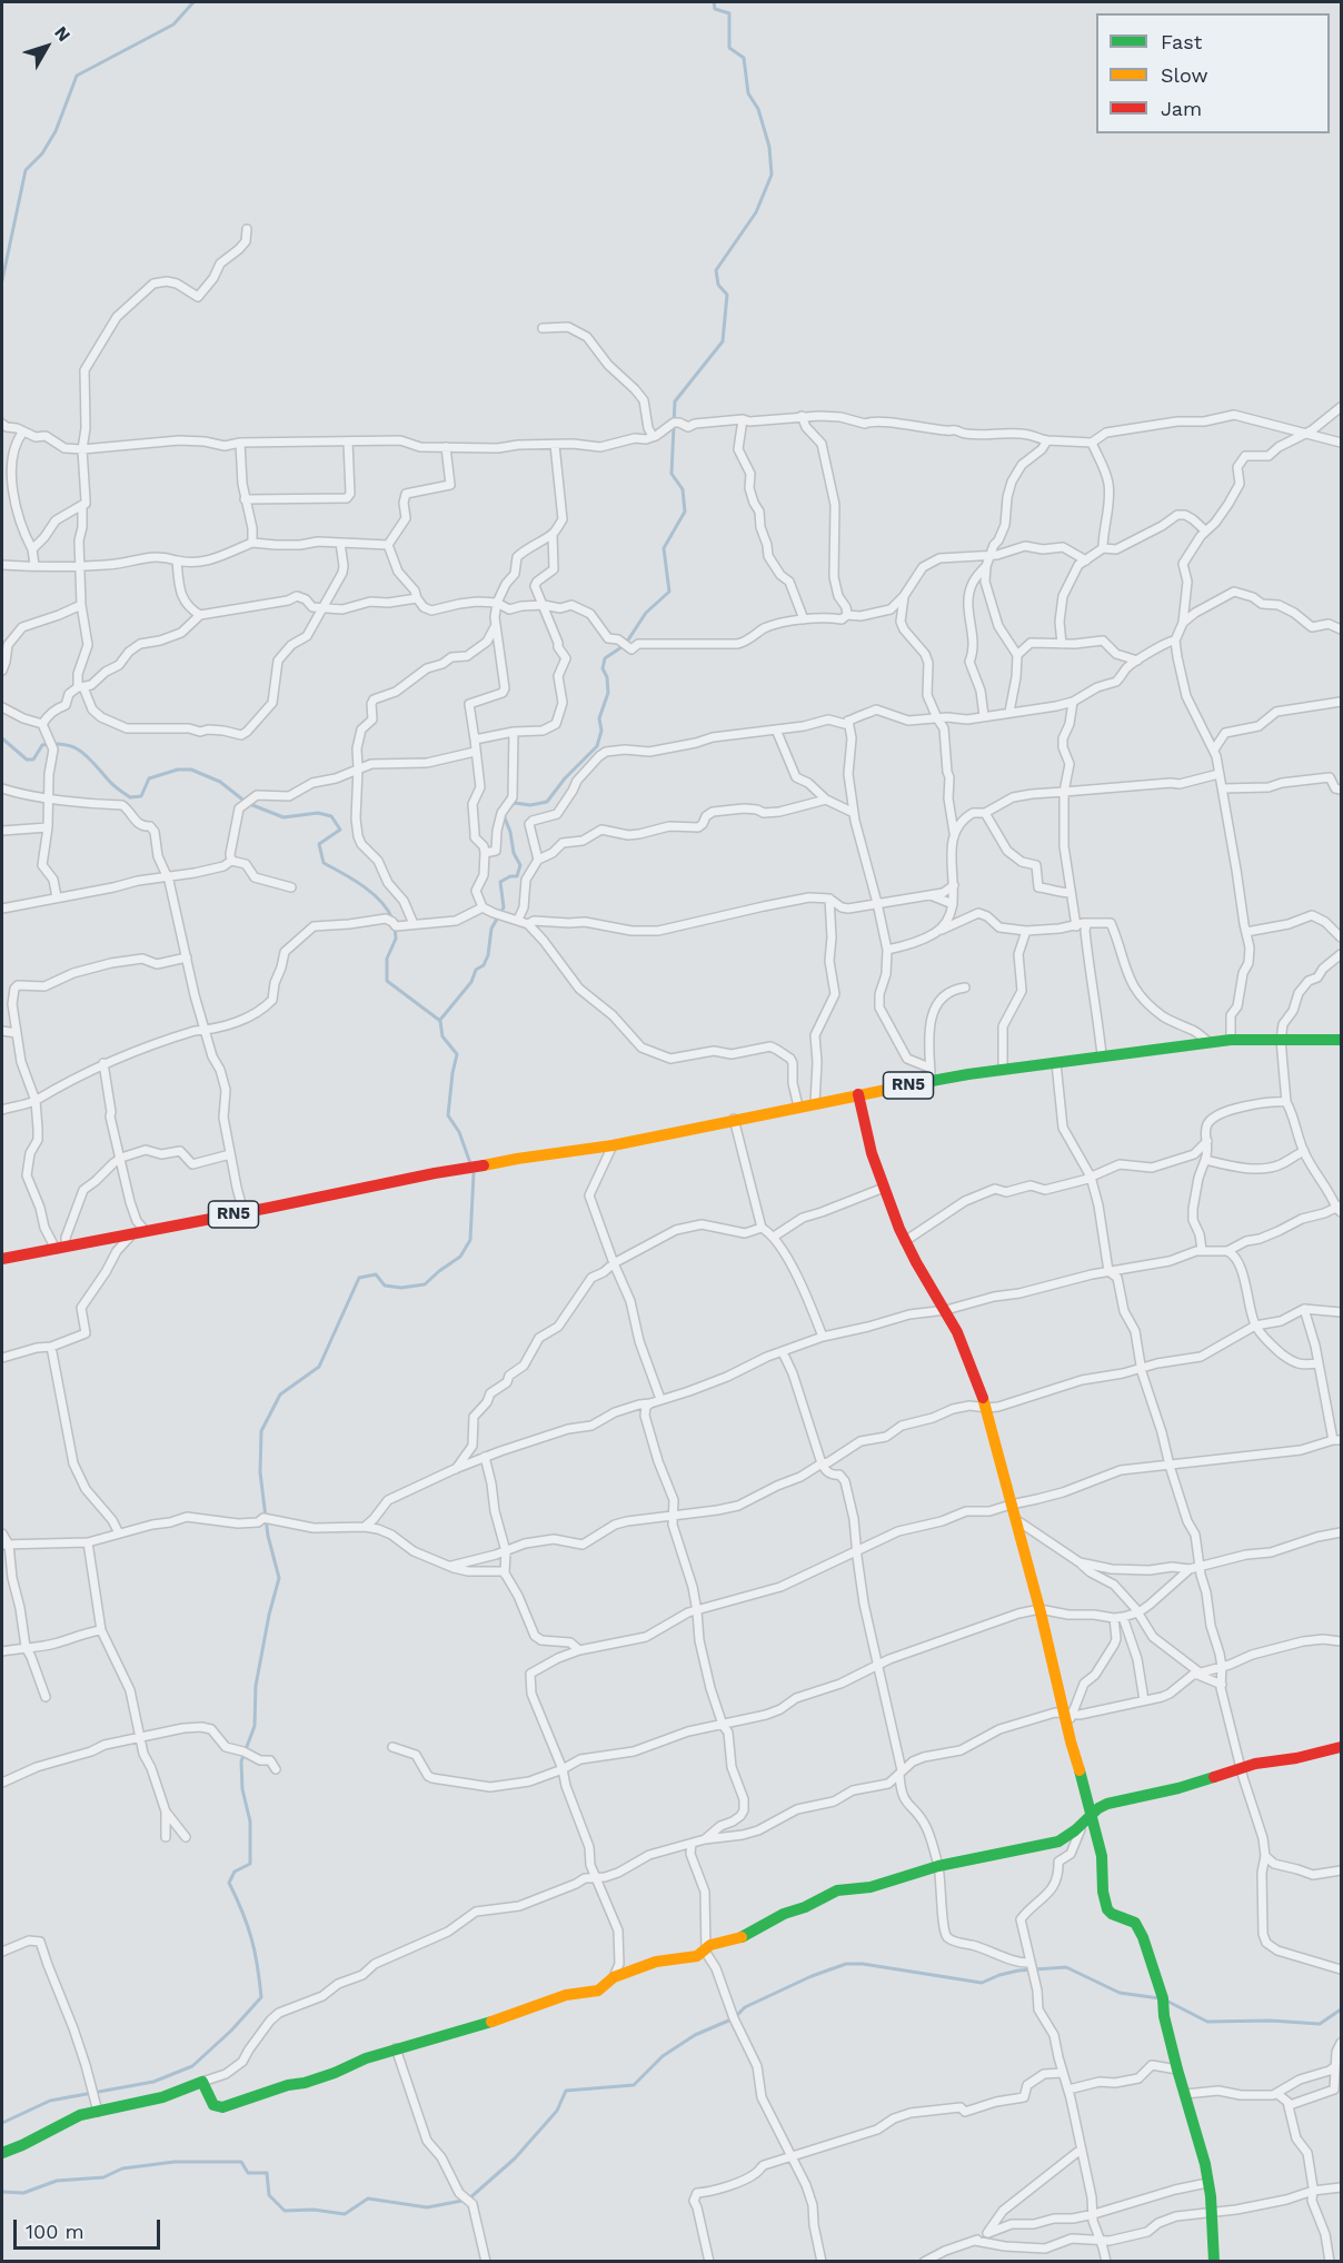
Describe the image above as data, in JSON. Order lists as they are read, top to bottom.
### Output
{
  "streets": {
    "main road": ["RN5"]
  },
  "legend": ["Fast", "Slow", "Jam"],
  "scale_bar": "100 m",
  "north": "top right"
}
